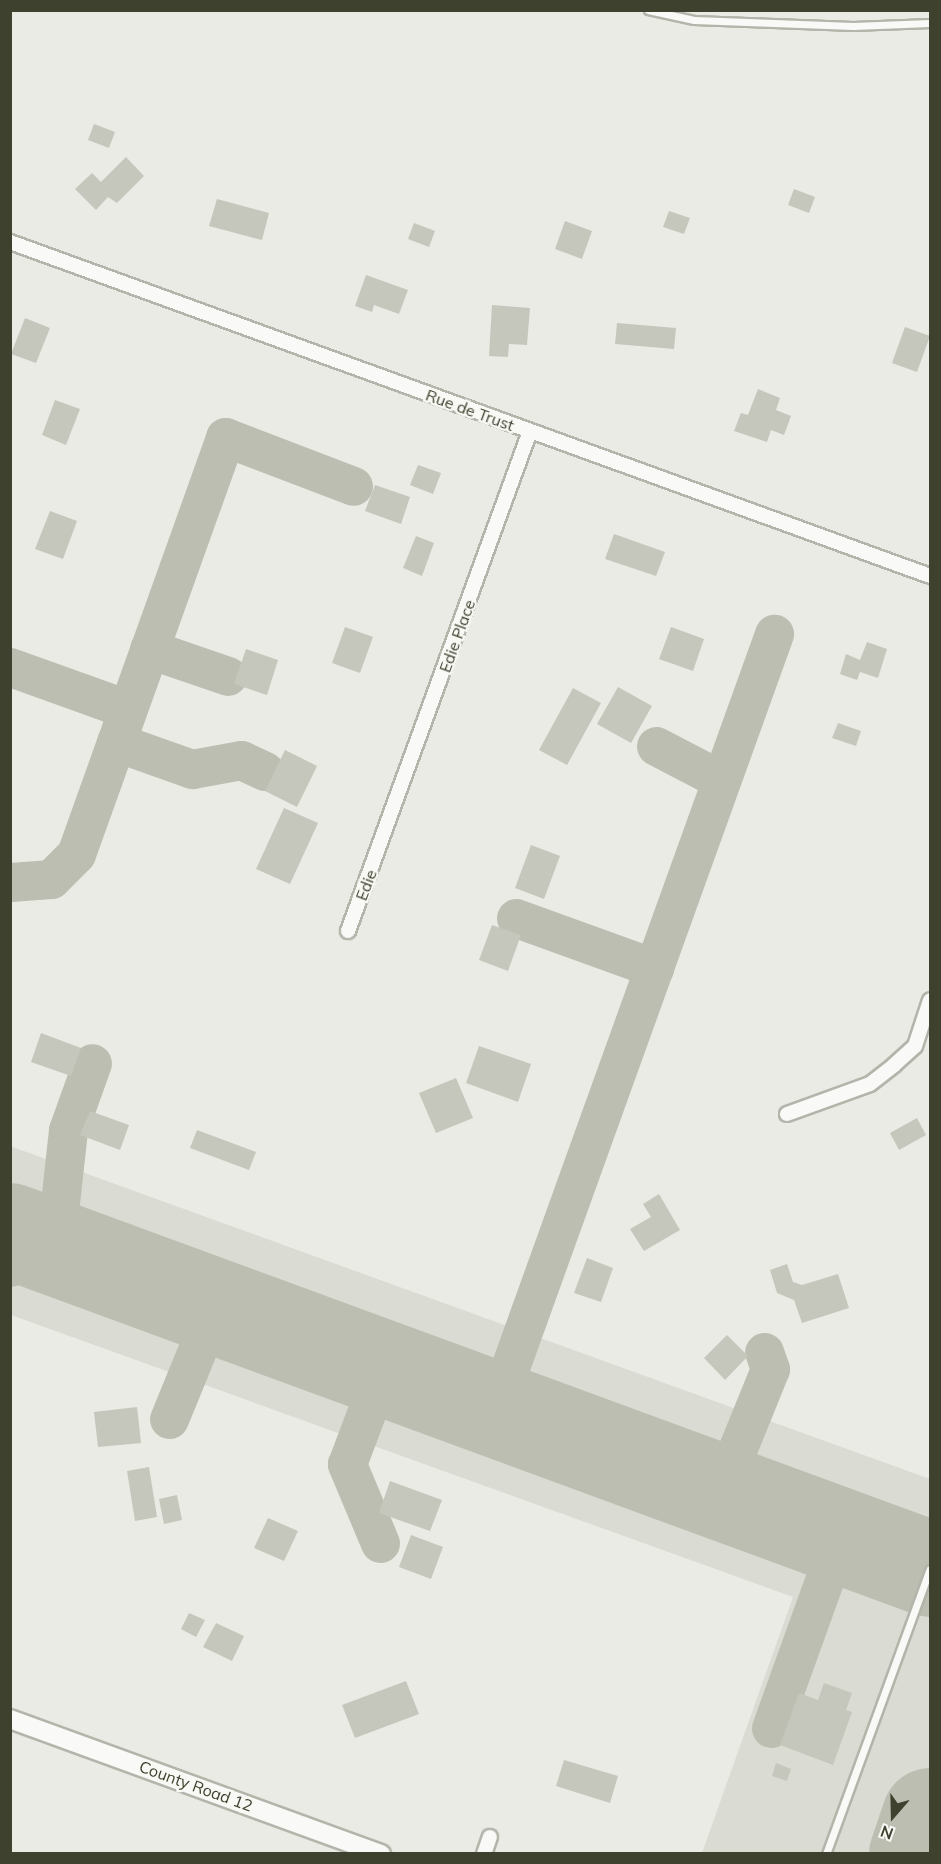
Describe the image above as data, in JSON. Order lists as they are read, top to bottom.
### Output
{
  "streets": {
    "street": [
      "Rue de Trust",
      "Edie Place",
      "Edie",
      "County Road 12"
    ]
  },
  "crossings": [
    ["Rue de Trust", "Edie Place"],
    ["Edie Place", "Edie"]
  ],
  "north": "bottom"
}
